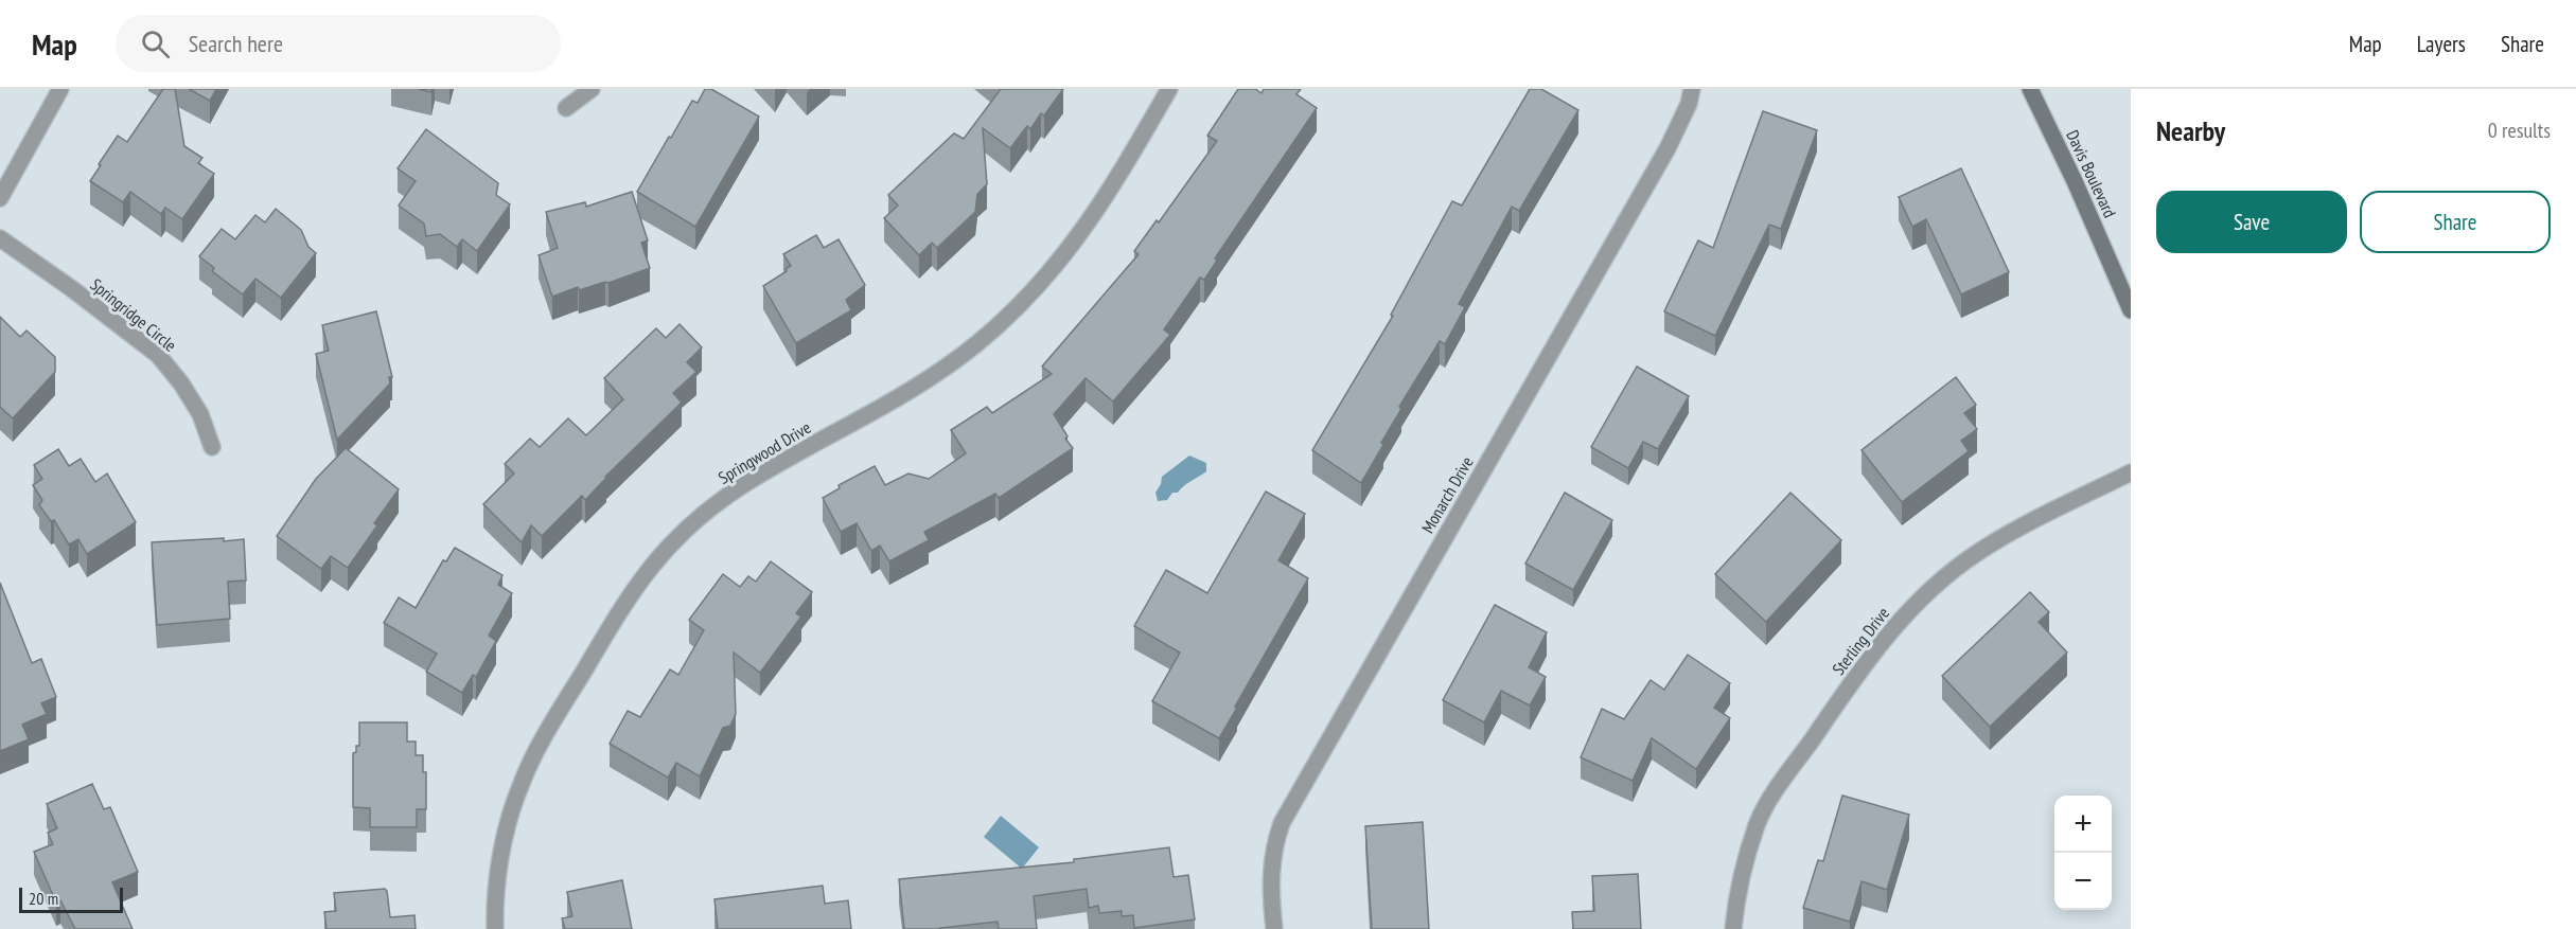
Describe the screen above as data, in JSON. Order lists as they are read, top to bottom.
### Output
{
  "streets": {
    "street": [
      "Davis Boulevard",
      "Springridge Circle",
      "Springwood Drive",
      "Monarch Drive",
      "Sterling Drive"
    ]
  },
  "scale_bar": "20 m",
  "page": {
    "header": "Map",
    "search": "Search here",
    "nav": ["Map", "Layers", "Share"],
    "heading": ["Nearby", "0 results"],
    "buttons": ["Save", "Share"],
    "map_buttons": ["+", "−"],
    "scale": "20 m"
  }
}
